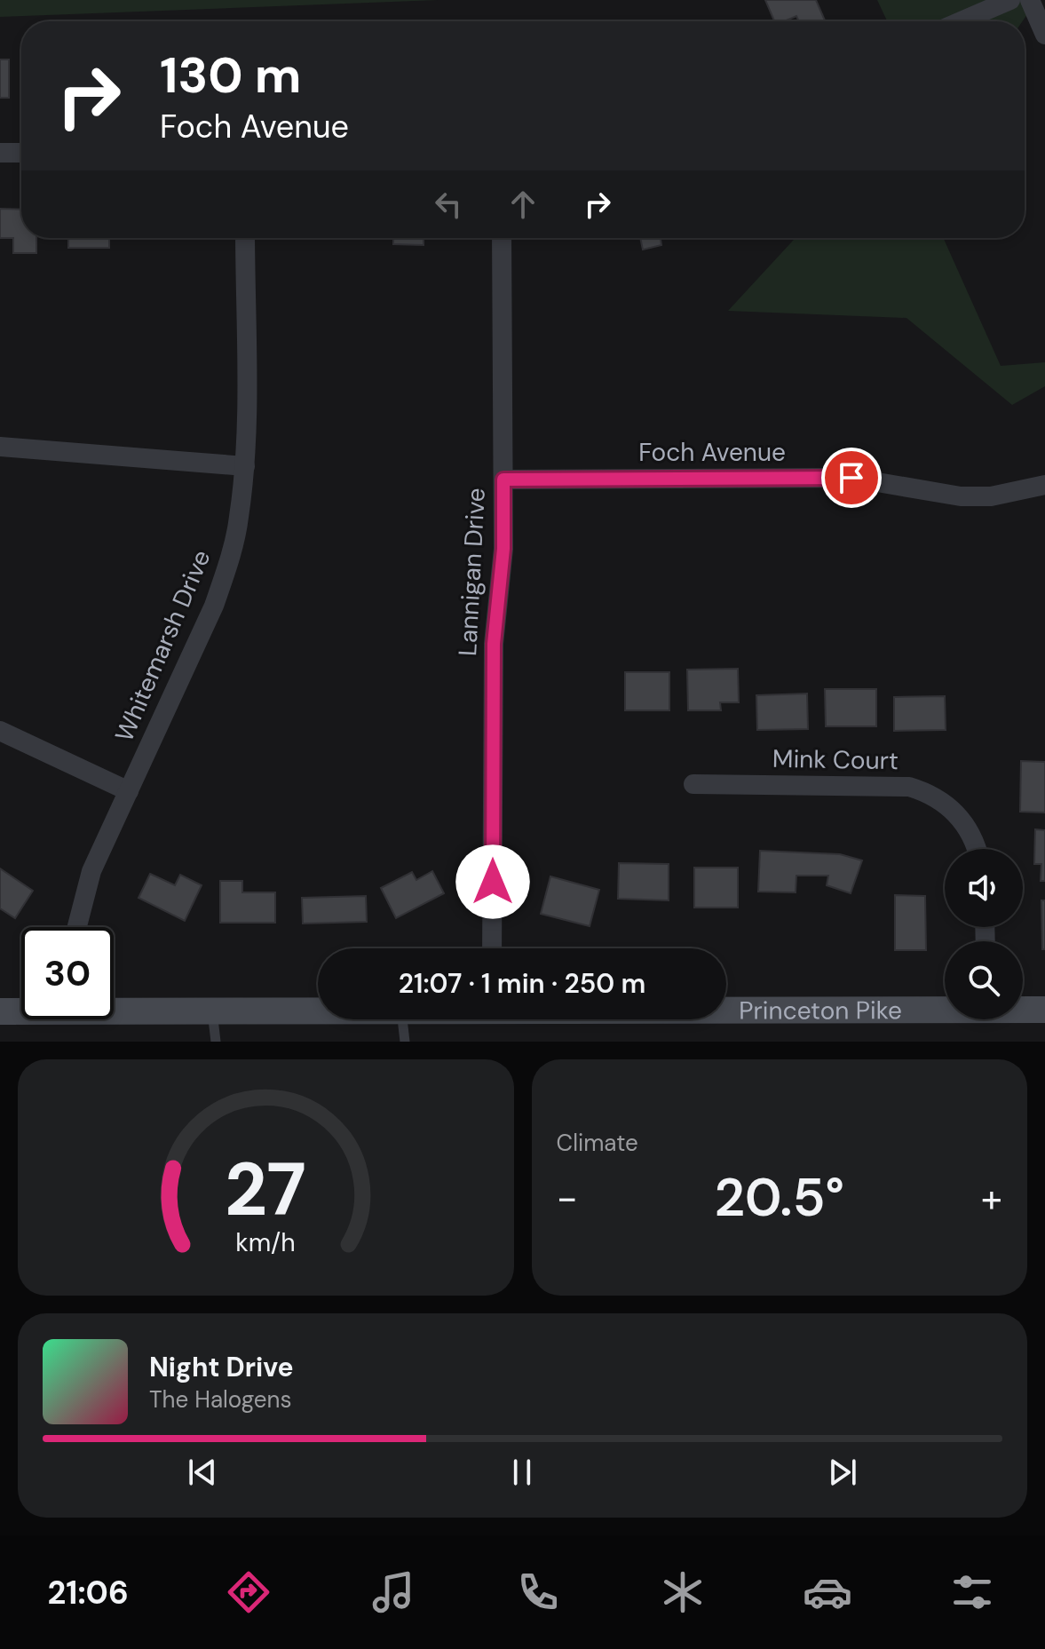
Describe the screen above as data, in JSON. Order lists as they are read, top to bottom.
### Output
{
  "streets": {
    "main road": ["Princeton Pike"],
    "street": [
      "Foch Avenue",
      "Lannigan Drive",
      "Whitemarsh Drive",
      "Mink Court"
    ]
  },
  "crossings": [
    ["Foch Avenue", "Lannigan Drive"]
  ],
  "page": {
    "turn": ["130 m", "Foch Avenue"],
    "limit": "30",
    "trip": "21:07 · 1 min · 250 m",
    "tile": "Climate",
    "heat": ["−", "20.5°", "+"],
    "song": ["Night Drive", "The Halogens"],
    "tabs": "21:06",
    "gauge": ["27", "km/h"]
  }
}
